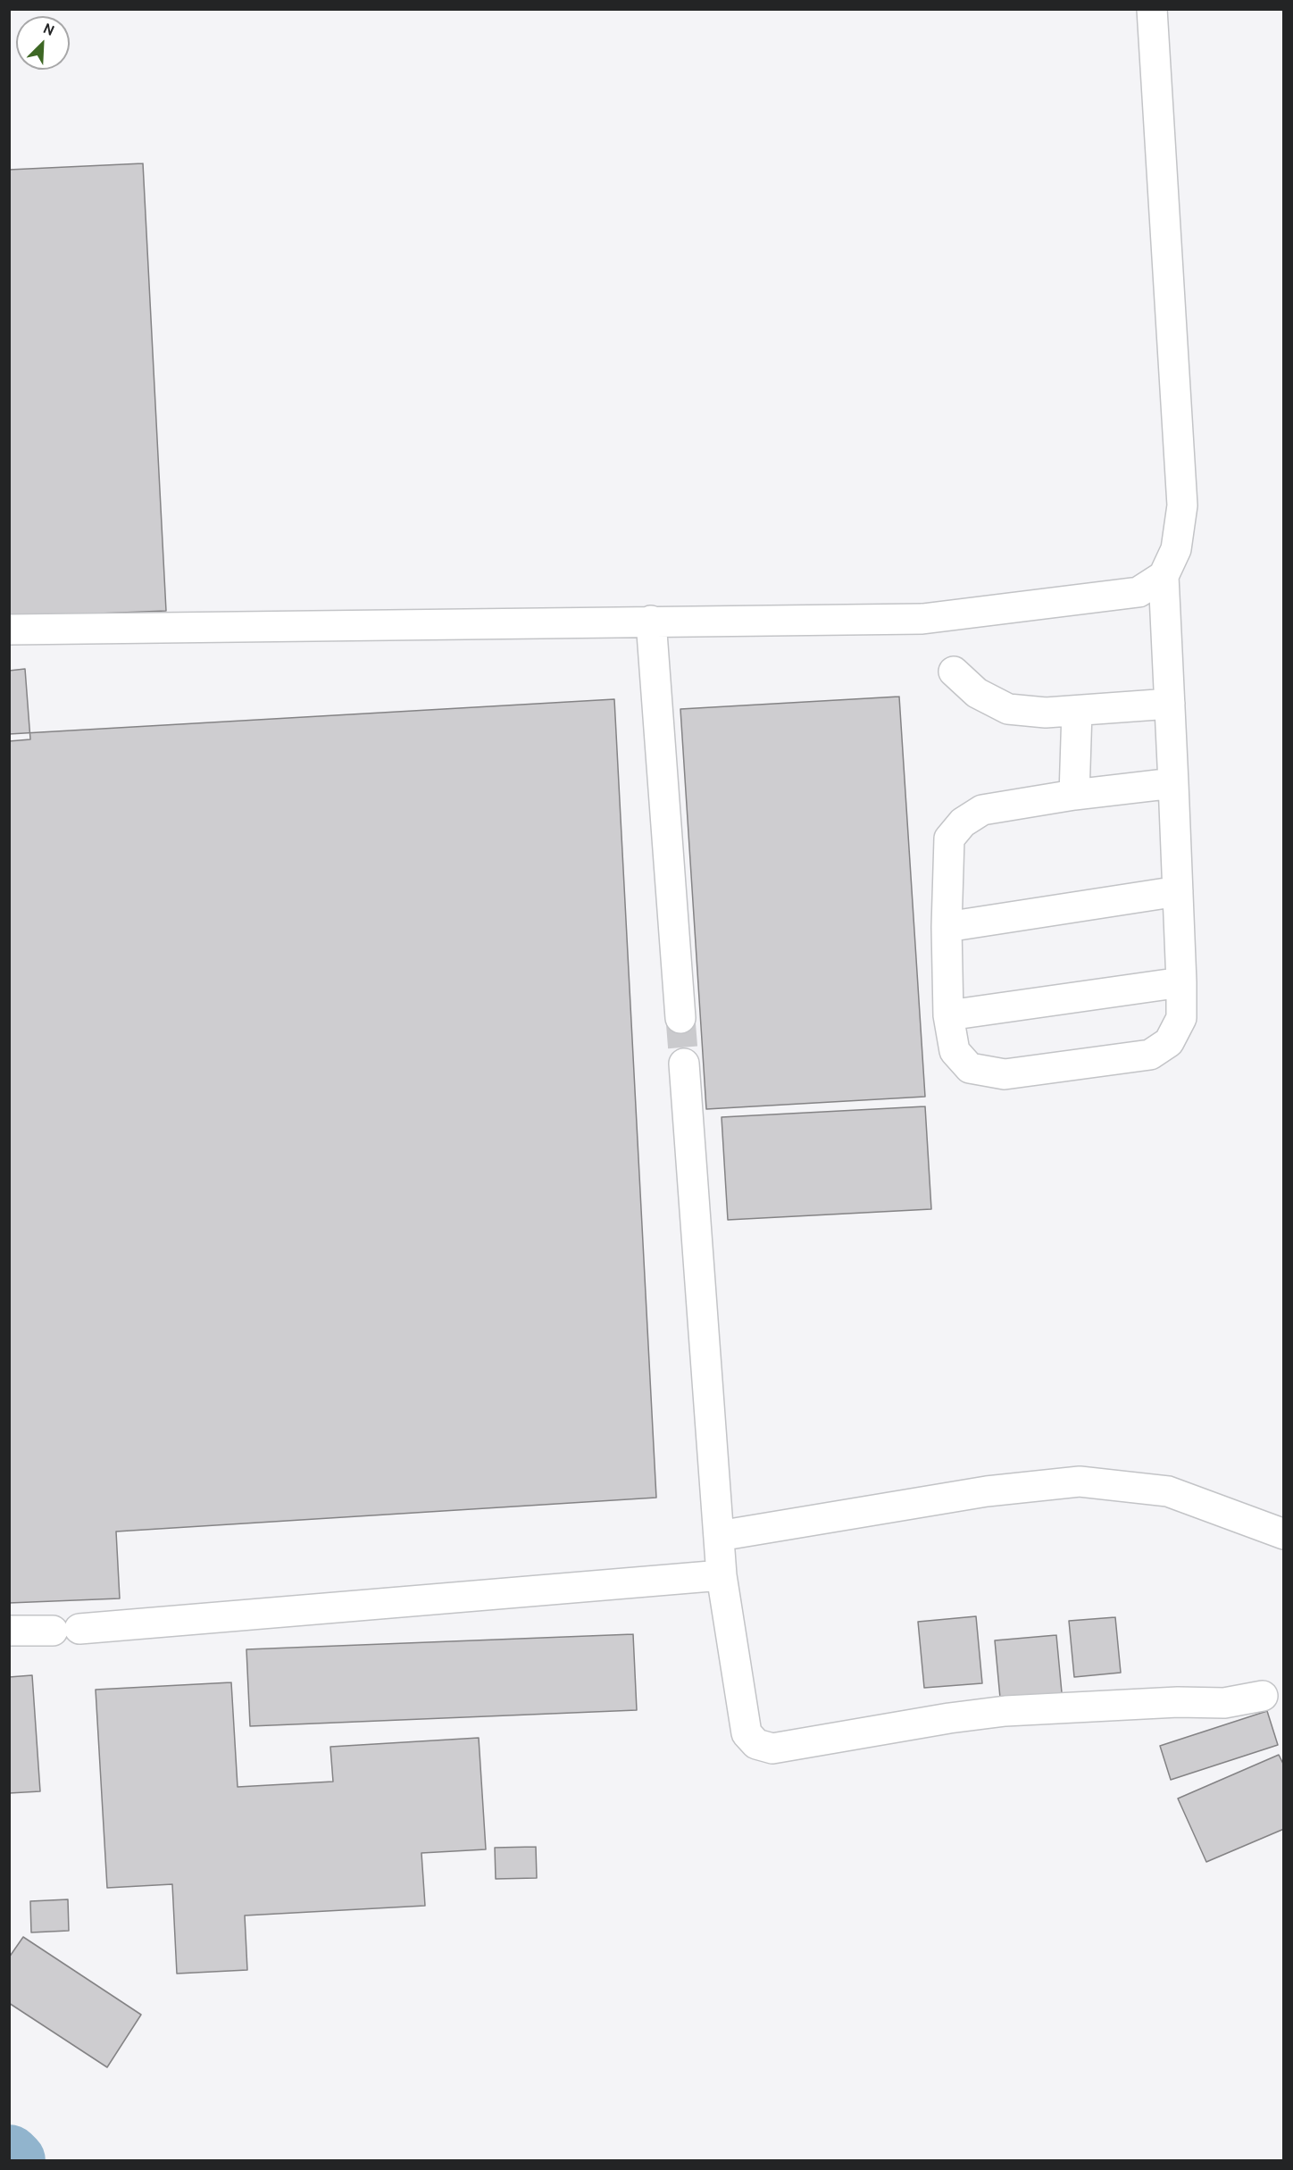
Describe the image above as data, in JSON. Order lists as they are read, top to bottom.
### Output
{
  "north": "top right"
}
